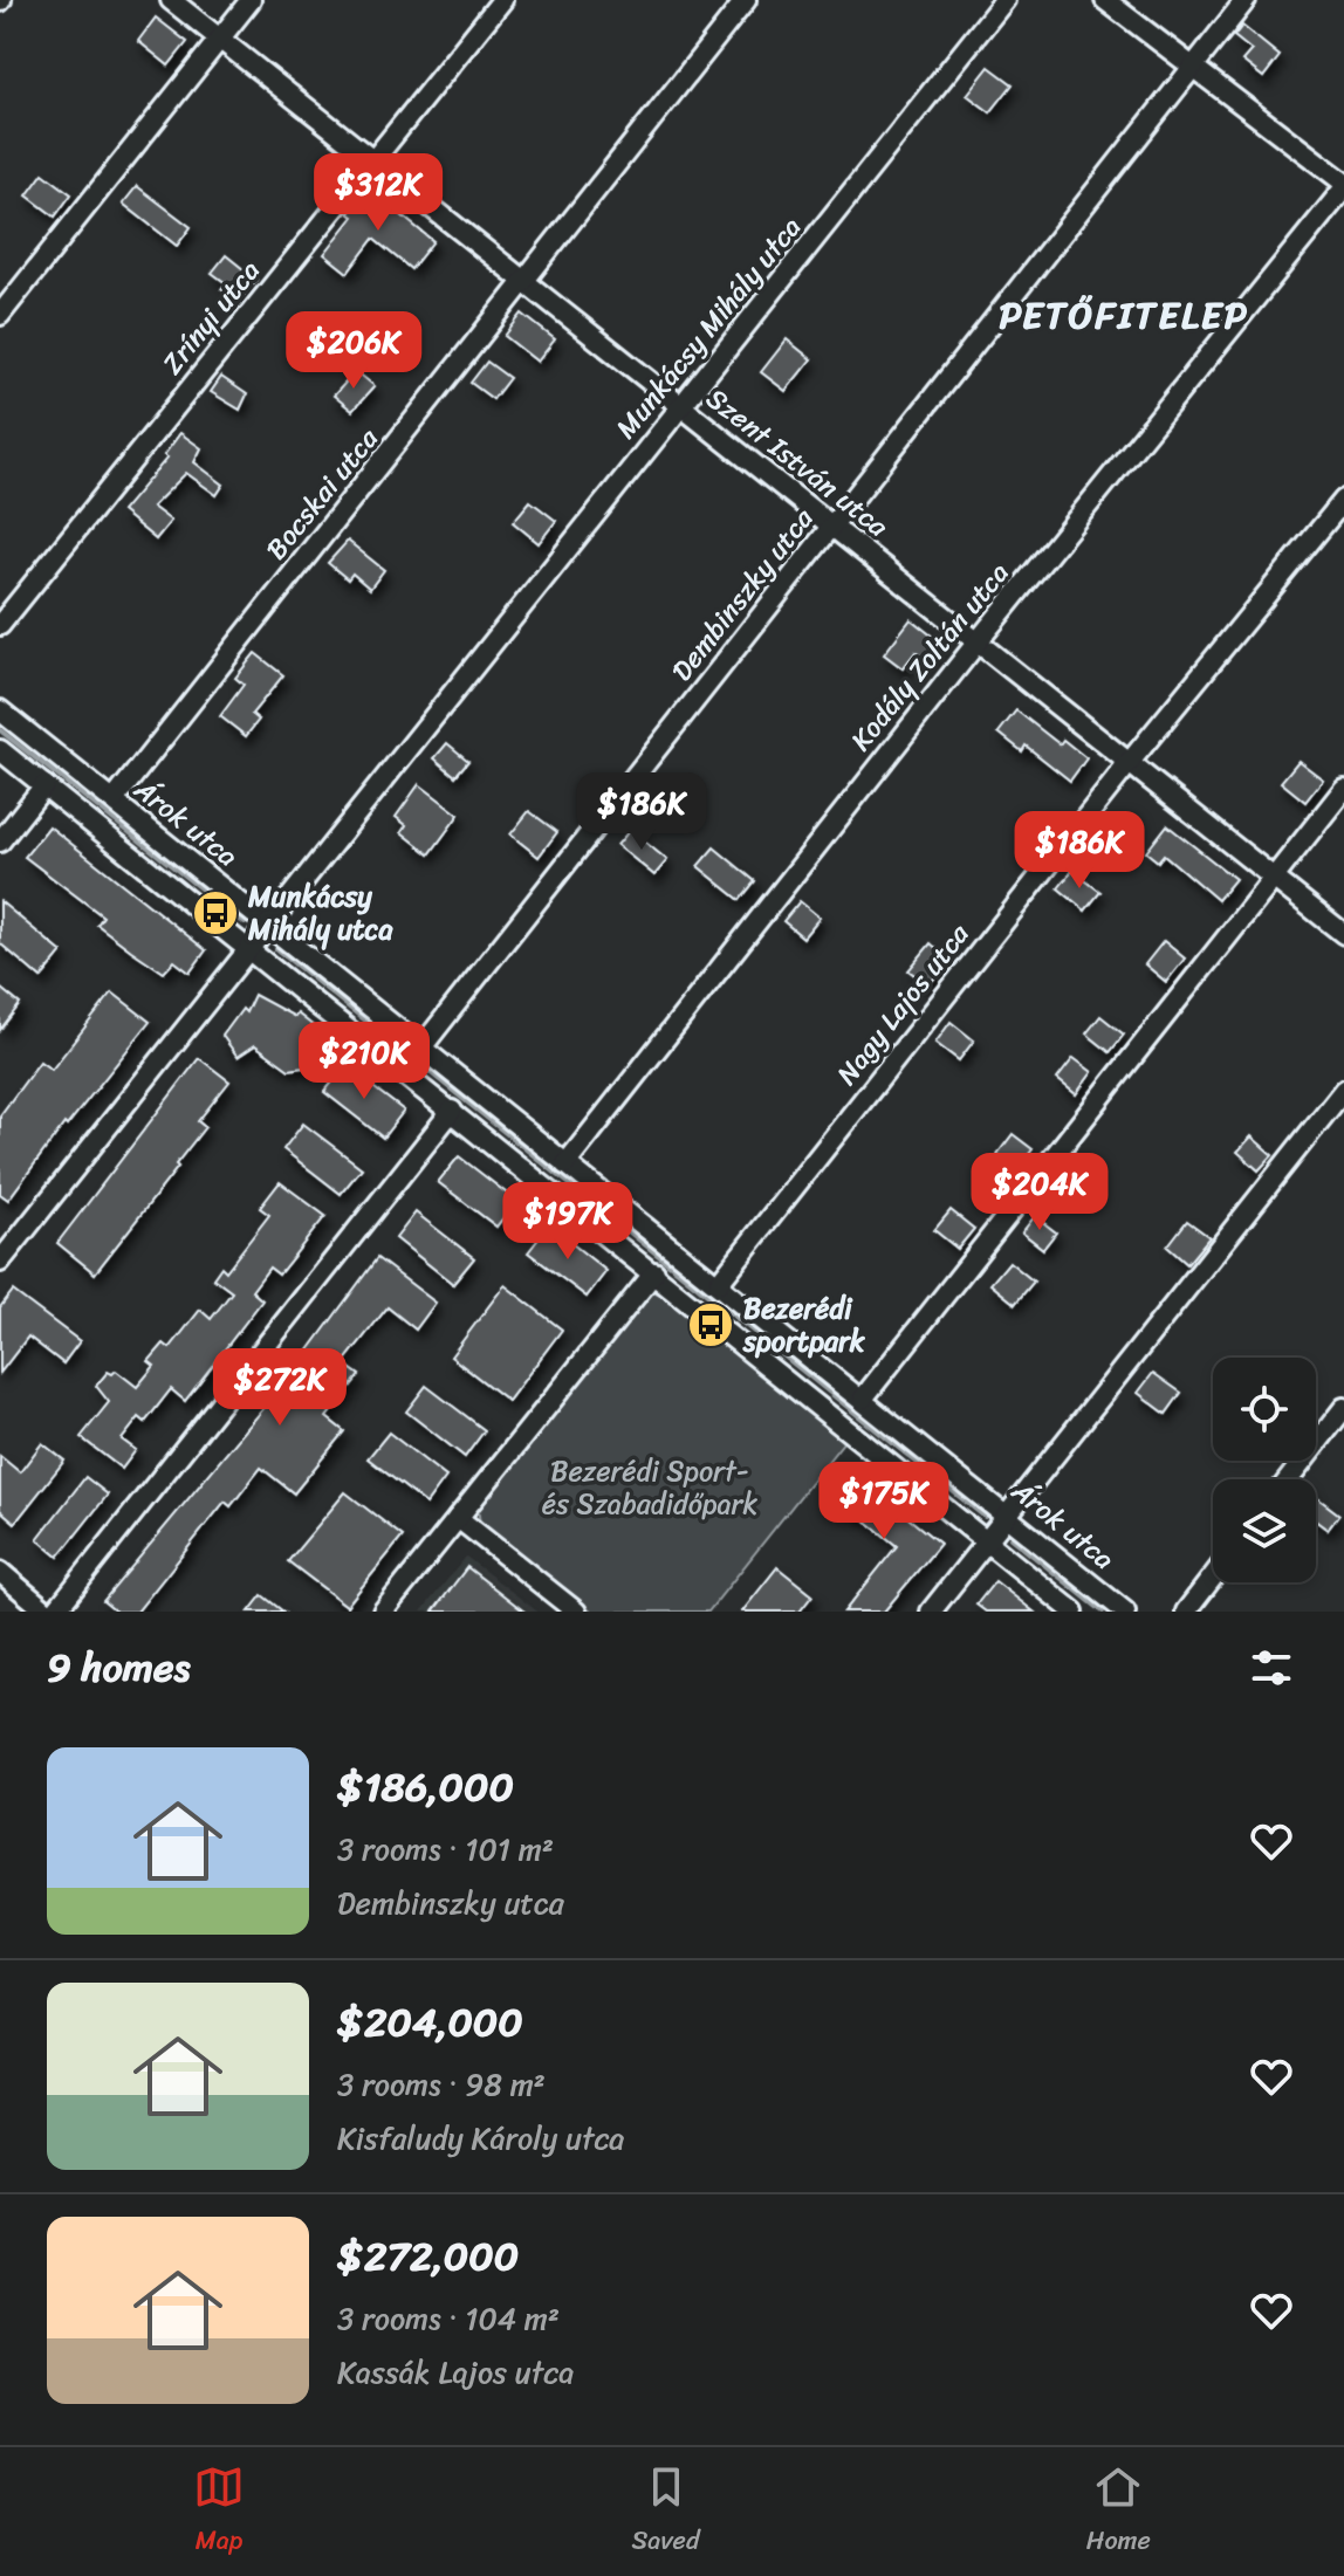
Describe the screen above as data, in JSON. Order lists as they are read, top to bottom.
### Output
{
  "streets": {
    "street": [
      "Zrínyi utca",
      "Munkácsy Mihály utca",
      "Szent István utca",
      "Bocskai utca",
      "Dembinszky utca",
      "Kodály Zoltán utca",
      "Árok utca",
      "Nagy Lajos utca"
    ]
  },
  "crossings": [
    ["Zrínyi utca", "Szent István utca"],
    ["Munkácsy Mihály utca", "Szent István utca"],
    ["Munkácsy Mihály utca", "Árok utca"],
    ["Szent István utca", "Bocskai utca"],
    ["Szent István utca", "Dembinszky utca"],
    ["Szent István utca", "Kodály Zoltán utca"],
    ["Szent István utca", "Nagy Lajos utca"],
    ["Bocskai utca", "Árok utca"],
    ["Dembinszky utca", "Árok utca"],
    ["Kodály Zoltán utca", "Árok utca"],
    ["Árok utca", "Nagy Lajos utca"]
  ],
  "districts": ["PETŐFITELEP"],
  "parks": ["Bezerédi Sport- és Szabadidőpark"],
  "places": {
    "bus stop": ["Munkácsy Mihály utca", "Bezerédi sportpark"]
  },
  "page": {
    "price": [
      "$312K",
      "$206K",
      "$186K",
      "$186K",
      "$210K",
      "$204K",
      "$197K",
      "$272K",
      "$175K"
    ],
    "heading": "9 homes",
    "list": [
      {
        "name": "$186,000",
        "note": "3 rooms · 101 m² · Dembinszky utca"
      },
      {
        "name": "$204,000",
        "note": "3 rooms · 98 m² · Kisfaludy Károly utca"
      },
      {
        "name": "$272,000",
        "note": "3 rooms · 104 m² · Kassák Lajos utca"
      }
    ],
    "tabs": ["Map", "Saved", "Home"]
  }
}
